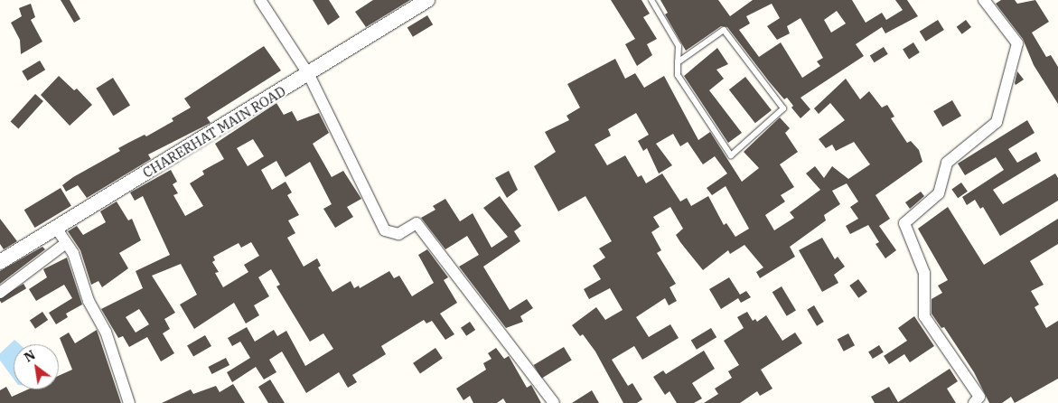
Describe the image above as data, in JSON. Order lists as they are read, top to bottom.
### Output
{
  "streets": {
    "street": ["CHARERHAT MAIN ROAD"]
  },
  "north": "top left"
}
